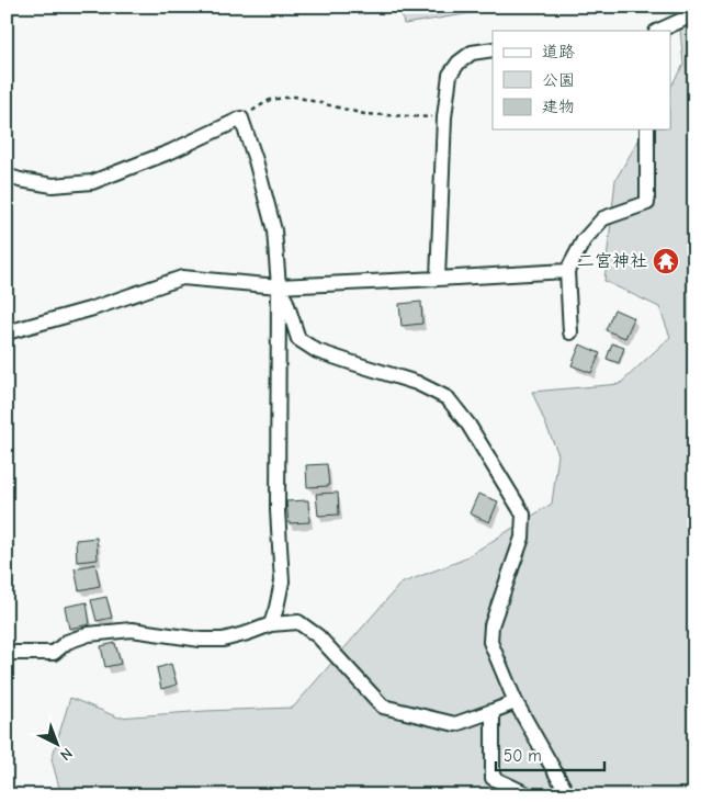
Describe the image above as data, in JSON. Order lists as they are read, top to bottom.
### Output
{
  "places": {
    "temple": ["二宮神社"]
  },
  "legend": ["道路", "公園", "建物"],
  "scale_bar": "50 m",
  "north": "bottom right"
}
